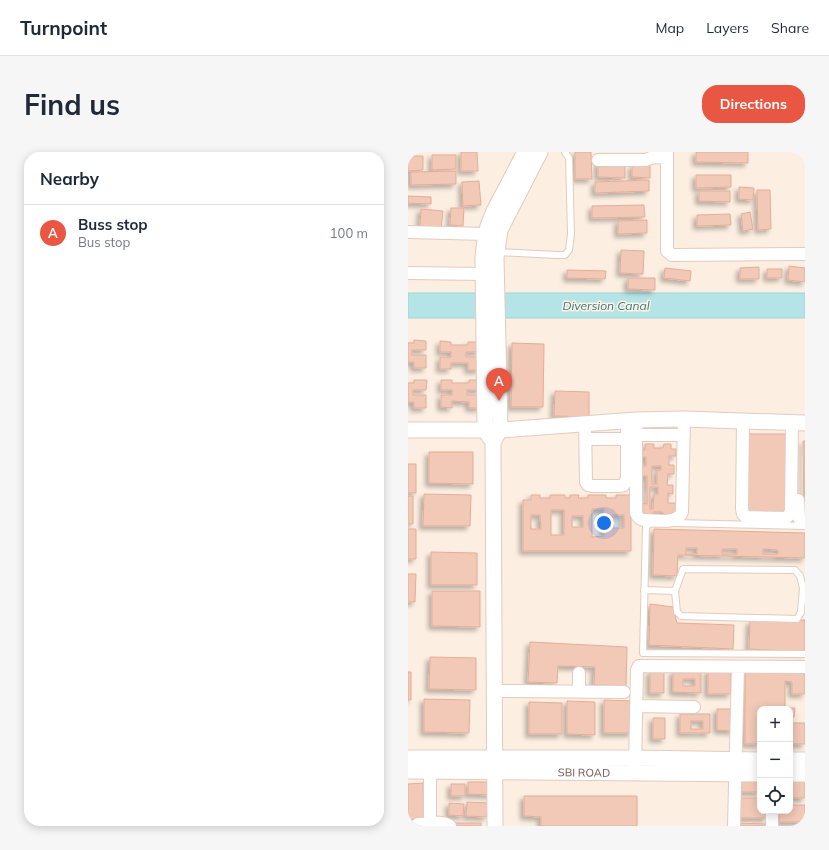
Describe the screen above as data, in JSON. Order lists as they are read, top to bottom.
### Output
{
  "streets": {
    "street": ["SBI ROAD"]
  },
  "water": ["Diversion Canal"],
  "page": {
    "header": "Turnpoint",
    "nav": ["Map", "Layers", "Share"],
    "buttons": "Directions",
    "title": "Find us",
    "heading": "Nearby",
    "list": [
      {
        "mark": "A",
        "name": "Buss stop",
        "note": "Bus stop",
        "value": "100 m"
      }
    ],
    "pins": "A",
    "map_buttons": ["+", "−"]
  }
}
